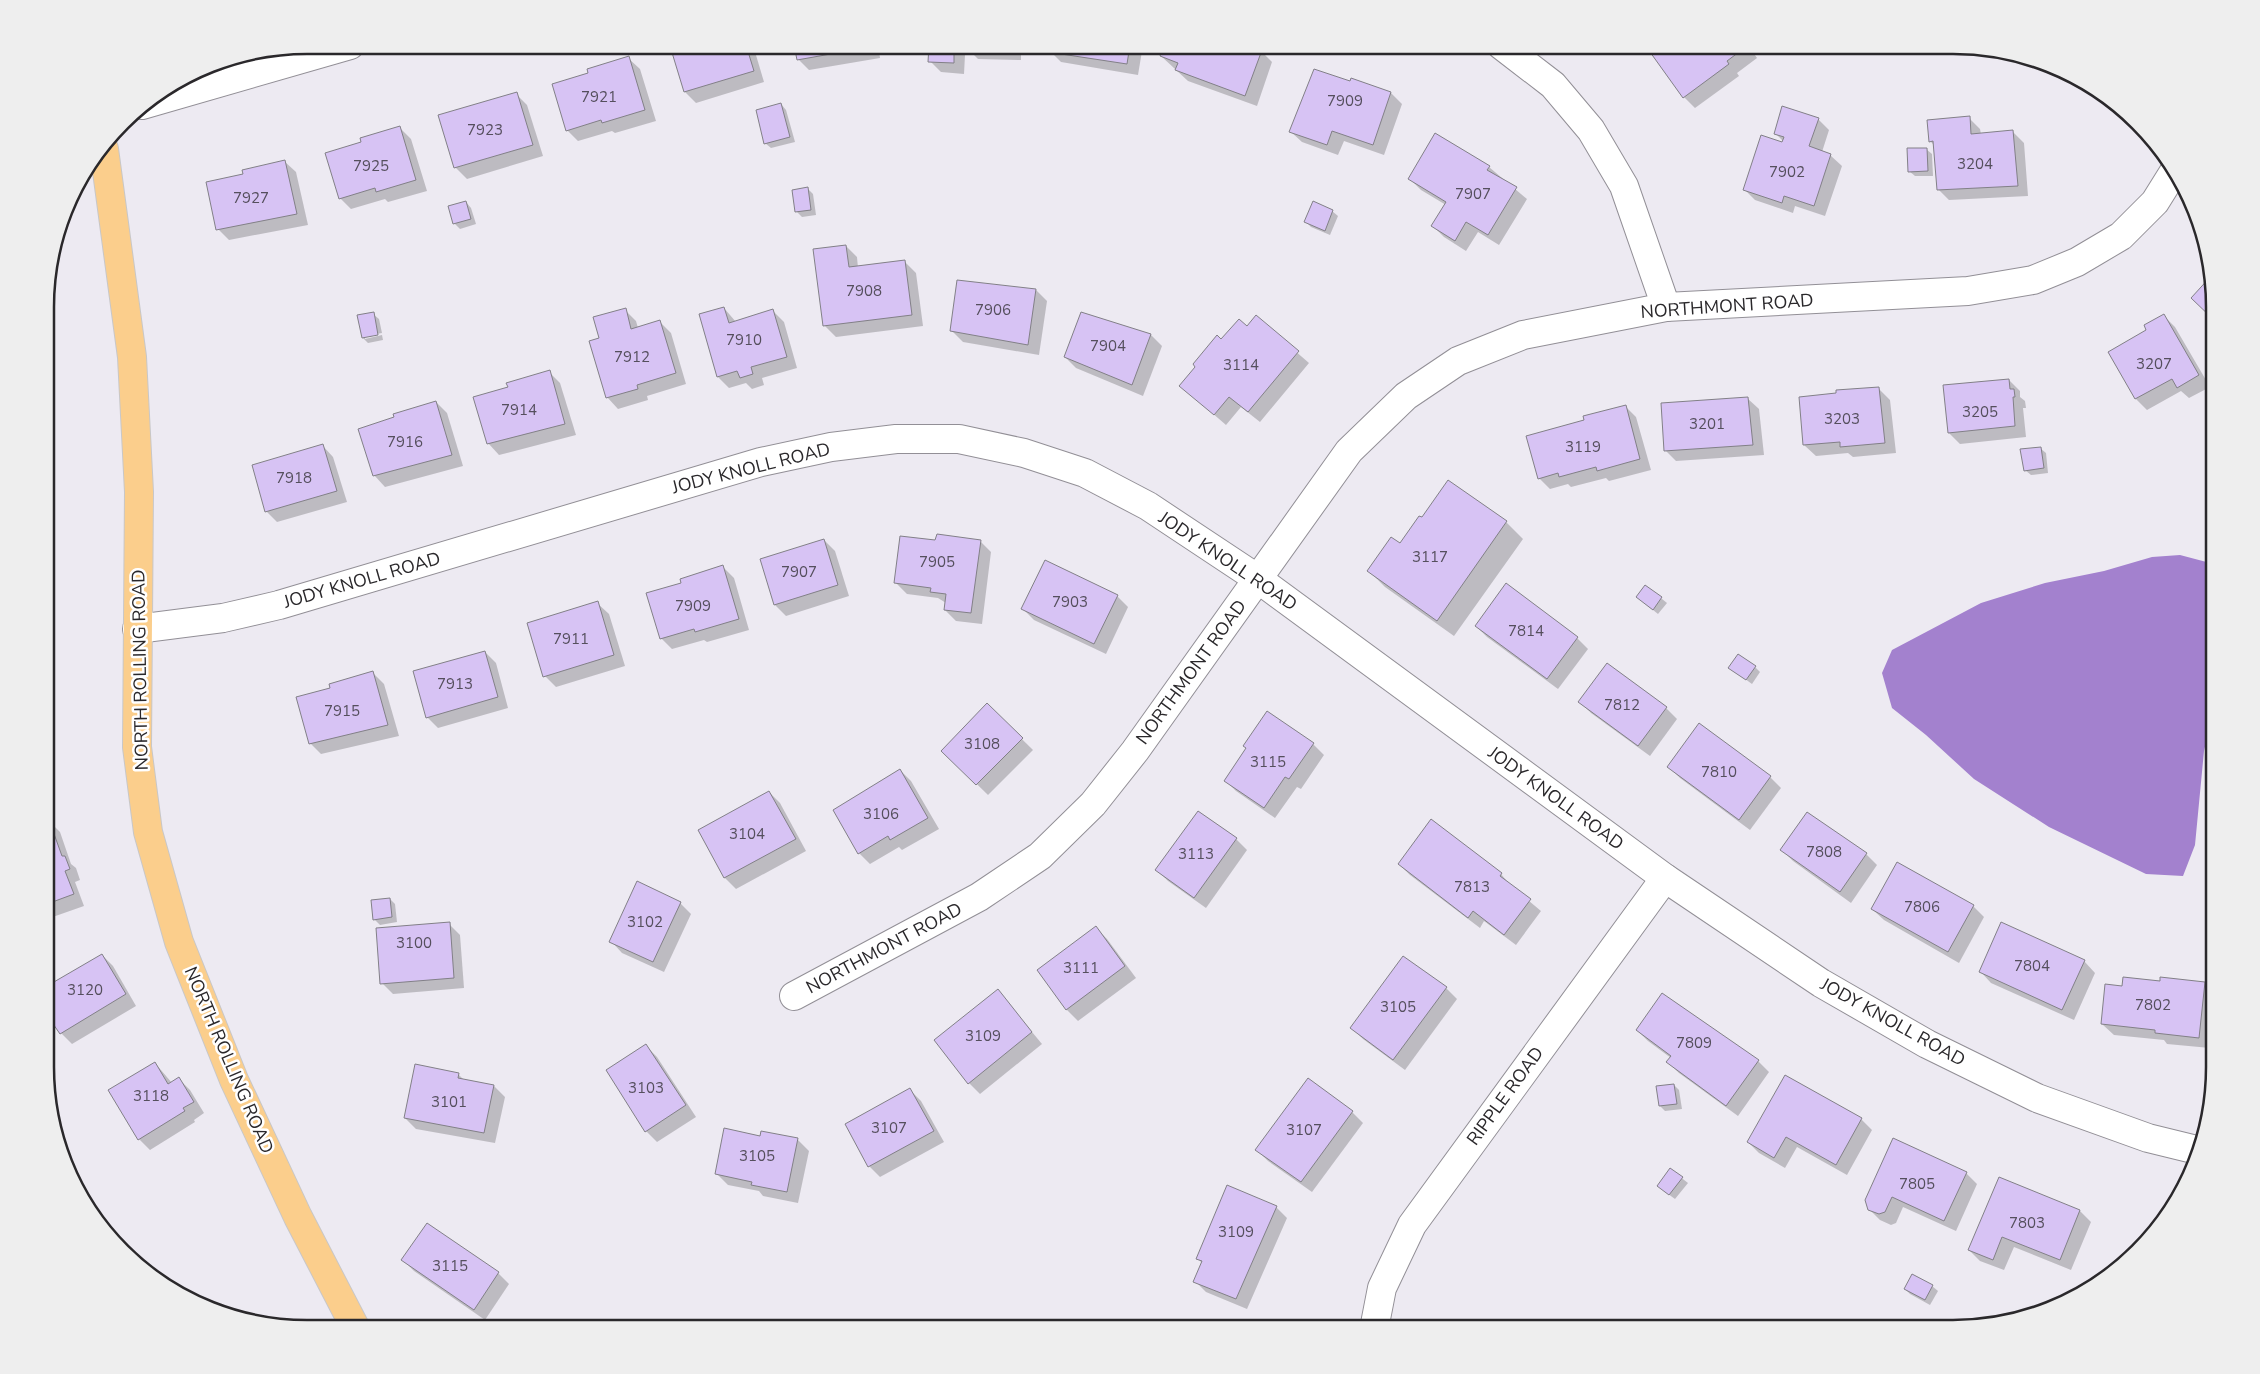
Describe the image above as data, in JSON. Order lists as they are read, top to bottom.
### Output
{
  "streets": {
    "main road": ["NORTH ROLLING ROAD"],
    "street": ["NORTHMONT ROAD", "JODY KNOLL ROAD", "RIPPLE ROAD"]
  },
  "crossings": [
    ["NORTHMONT ROAD", "JODY KNOLL ROAD"],
    ["JODY KNOLL ROAD", "NORTH ROLLING ROAD"],
    ["JODY KNOLL ROAD", "RIPPLE ROAD"]
  ],
  "house_numbers": [
    "7921",
    "7909",
    "7923",
    "3204",
    "7925",
    "7902",
    "7907",
    "7927",
    "7908",
    "7906",
    "7910",
    "7904",
    "7912",
    "3207",
    "3114",
    "7914",
    "3205",
    "3203",
    "3201",
    "7916",
    "3119",
    "7918",
    "3117",
    "7905",
    "7907",
    "7903",
    "7909",
    "7814",
    "7911",
    "7913",
    "7812",
    "7915",
    "3108",
    "3115",
    "7810",
    "3106",
    "3104",
    "7808",
    "3113",
    "7813",
    "7806",
    "3102",
    "3100",
    "7804",
    "3111",
    "3120",
    "7802",
    "3105",
    "3109",
    "7809",
    "3103",
    "3118",
    "3101",
    "3107",
    "3107",
    "3105",
    "7805",
    "7803",
    "3109",
    "3115"
  ]
}
